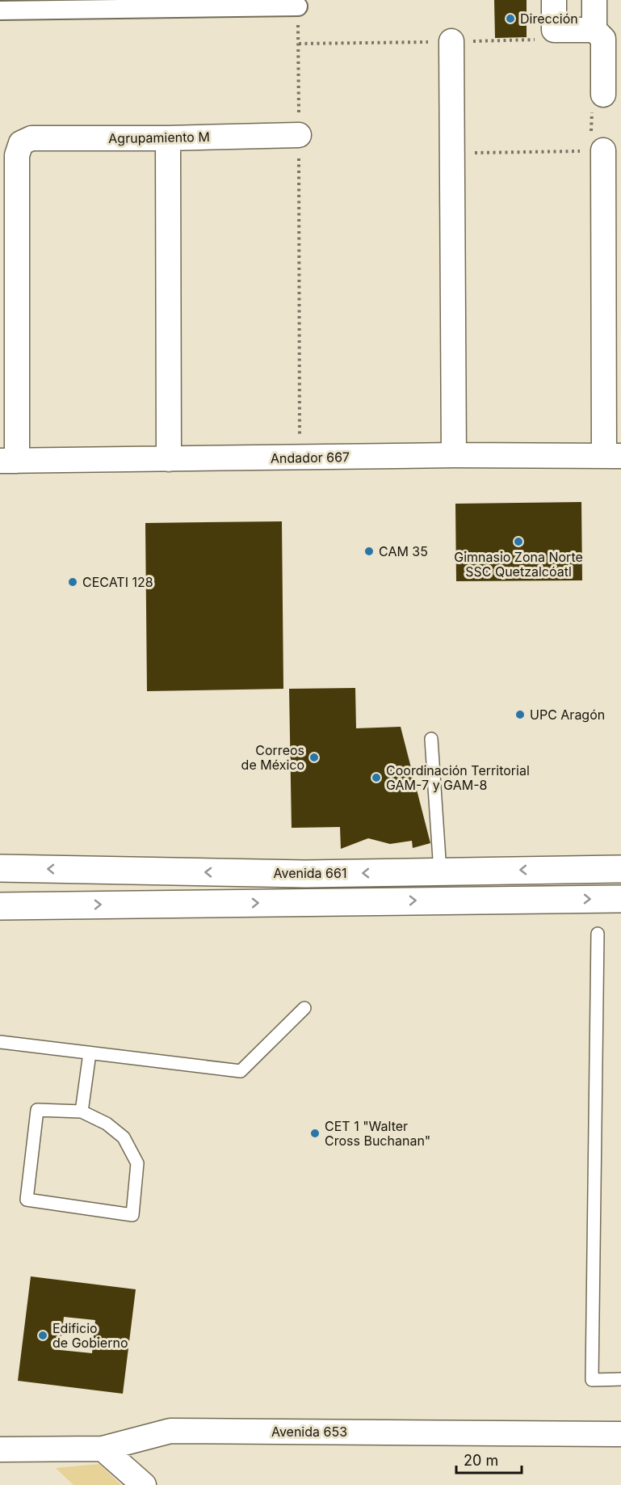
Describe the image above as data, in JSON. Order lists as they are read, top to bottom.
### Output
{
  "streets": {
    "street": [
      "Agrupamiento M",
      "Andador 667",
      "Avenida 661",
      "Avenida 653"
    ]
  },
  "crossings": [
    ["Agrupamiento M", "Andador 667"]
  ],
  "places": [
    "Dirección",
    "Gimnasio Zona Norte SSC Quetzalcóatl",
    "CAM 35",
    "CECATI 128",
    "UPC Aragón",
    "Correos de México",
    "Coordinación Territorial GAM-7 y GAM-8",
    "CET 1 \"Walter Cross Buchanan\"",
    "Edificio de Gobierno"
  ],
  "scale_bar": "20 m"
}
